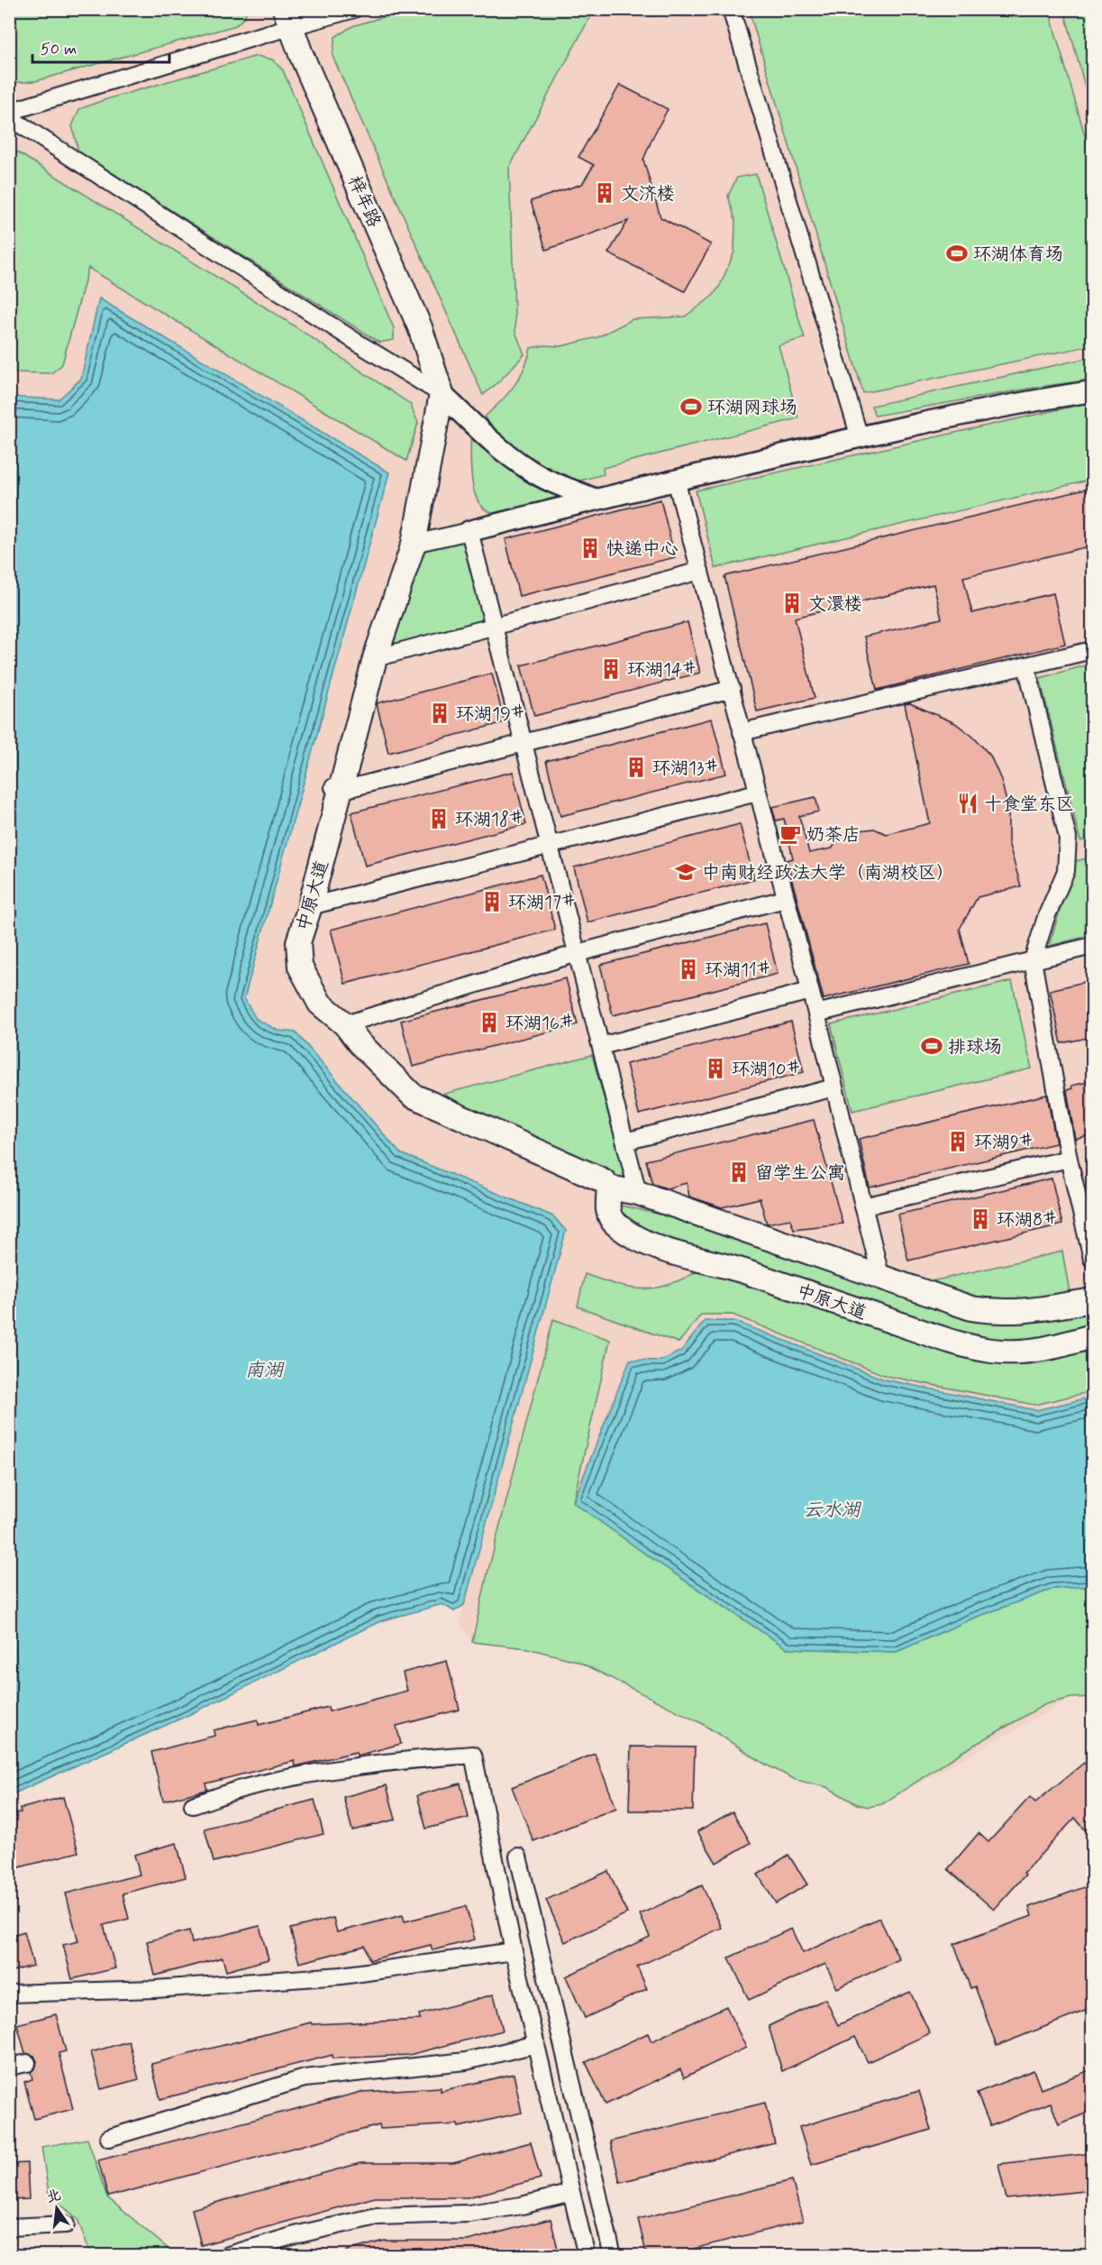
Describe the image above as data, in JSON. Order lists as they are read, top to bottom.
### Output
{
  "streets": {
    "main road": ["梓年路", "中原大道"]
  },
  "crossings": [
    ["梓年路", "中原大道"]
  ],
  "water": ["南湖", "云水湖"],
  "places": {
    "building": [
      "文济楼",
      "快递中心",
      "文澴楼",
      "环湖14#",
      "环湖19#",
      "环湖13#",
      "环湖18#",
      "环湖17#",
      "环湖11#",
      "环湖16#",
      "环湖10#",
      "环湖9#",
      "留学生公寓",
      "环湖8#"
    ],
    "sports": ["环湖体育场", "环湖网球场", "排球场"],
    "restaurant": ["十食堂东区"],
    "cafe": ["奶茶店"],
    "school or university": ["中南财经政法大学（南湖校区）"]
  },
  "scale_bar": "50 m",
  "north": "top"
}
